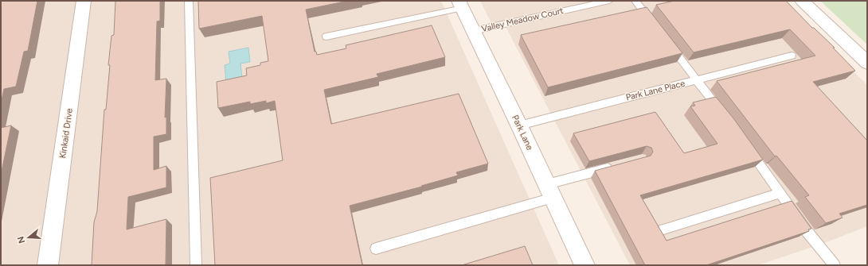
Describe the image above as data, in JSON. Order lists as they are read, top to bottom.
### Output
{
  "streets": {
    "street": ["Park Lane", "Kinkaid Drive"],
    "lane": ["Valley Meadow Court", "Park Lane Place"]
  },
  "crossings": [
    ["Valley Meadow Court", "Park Lane"],
    ["Park Lane Place", "Park Lane"]
  ],
  "north": "left"
}
